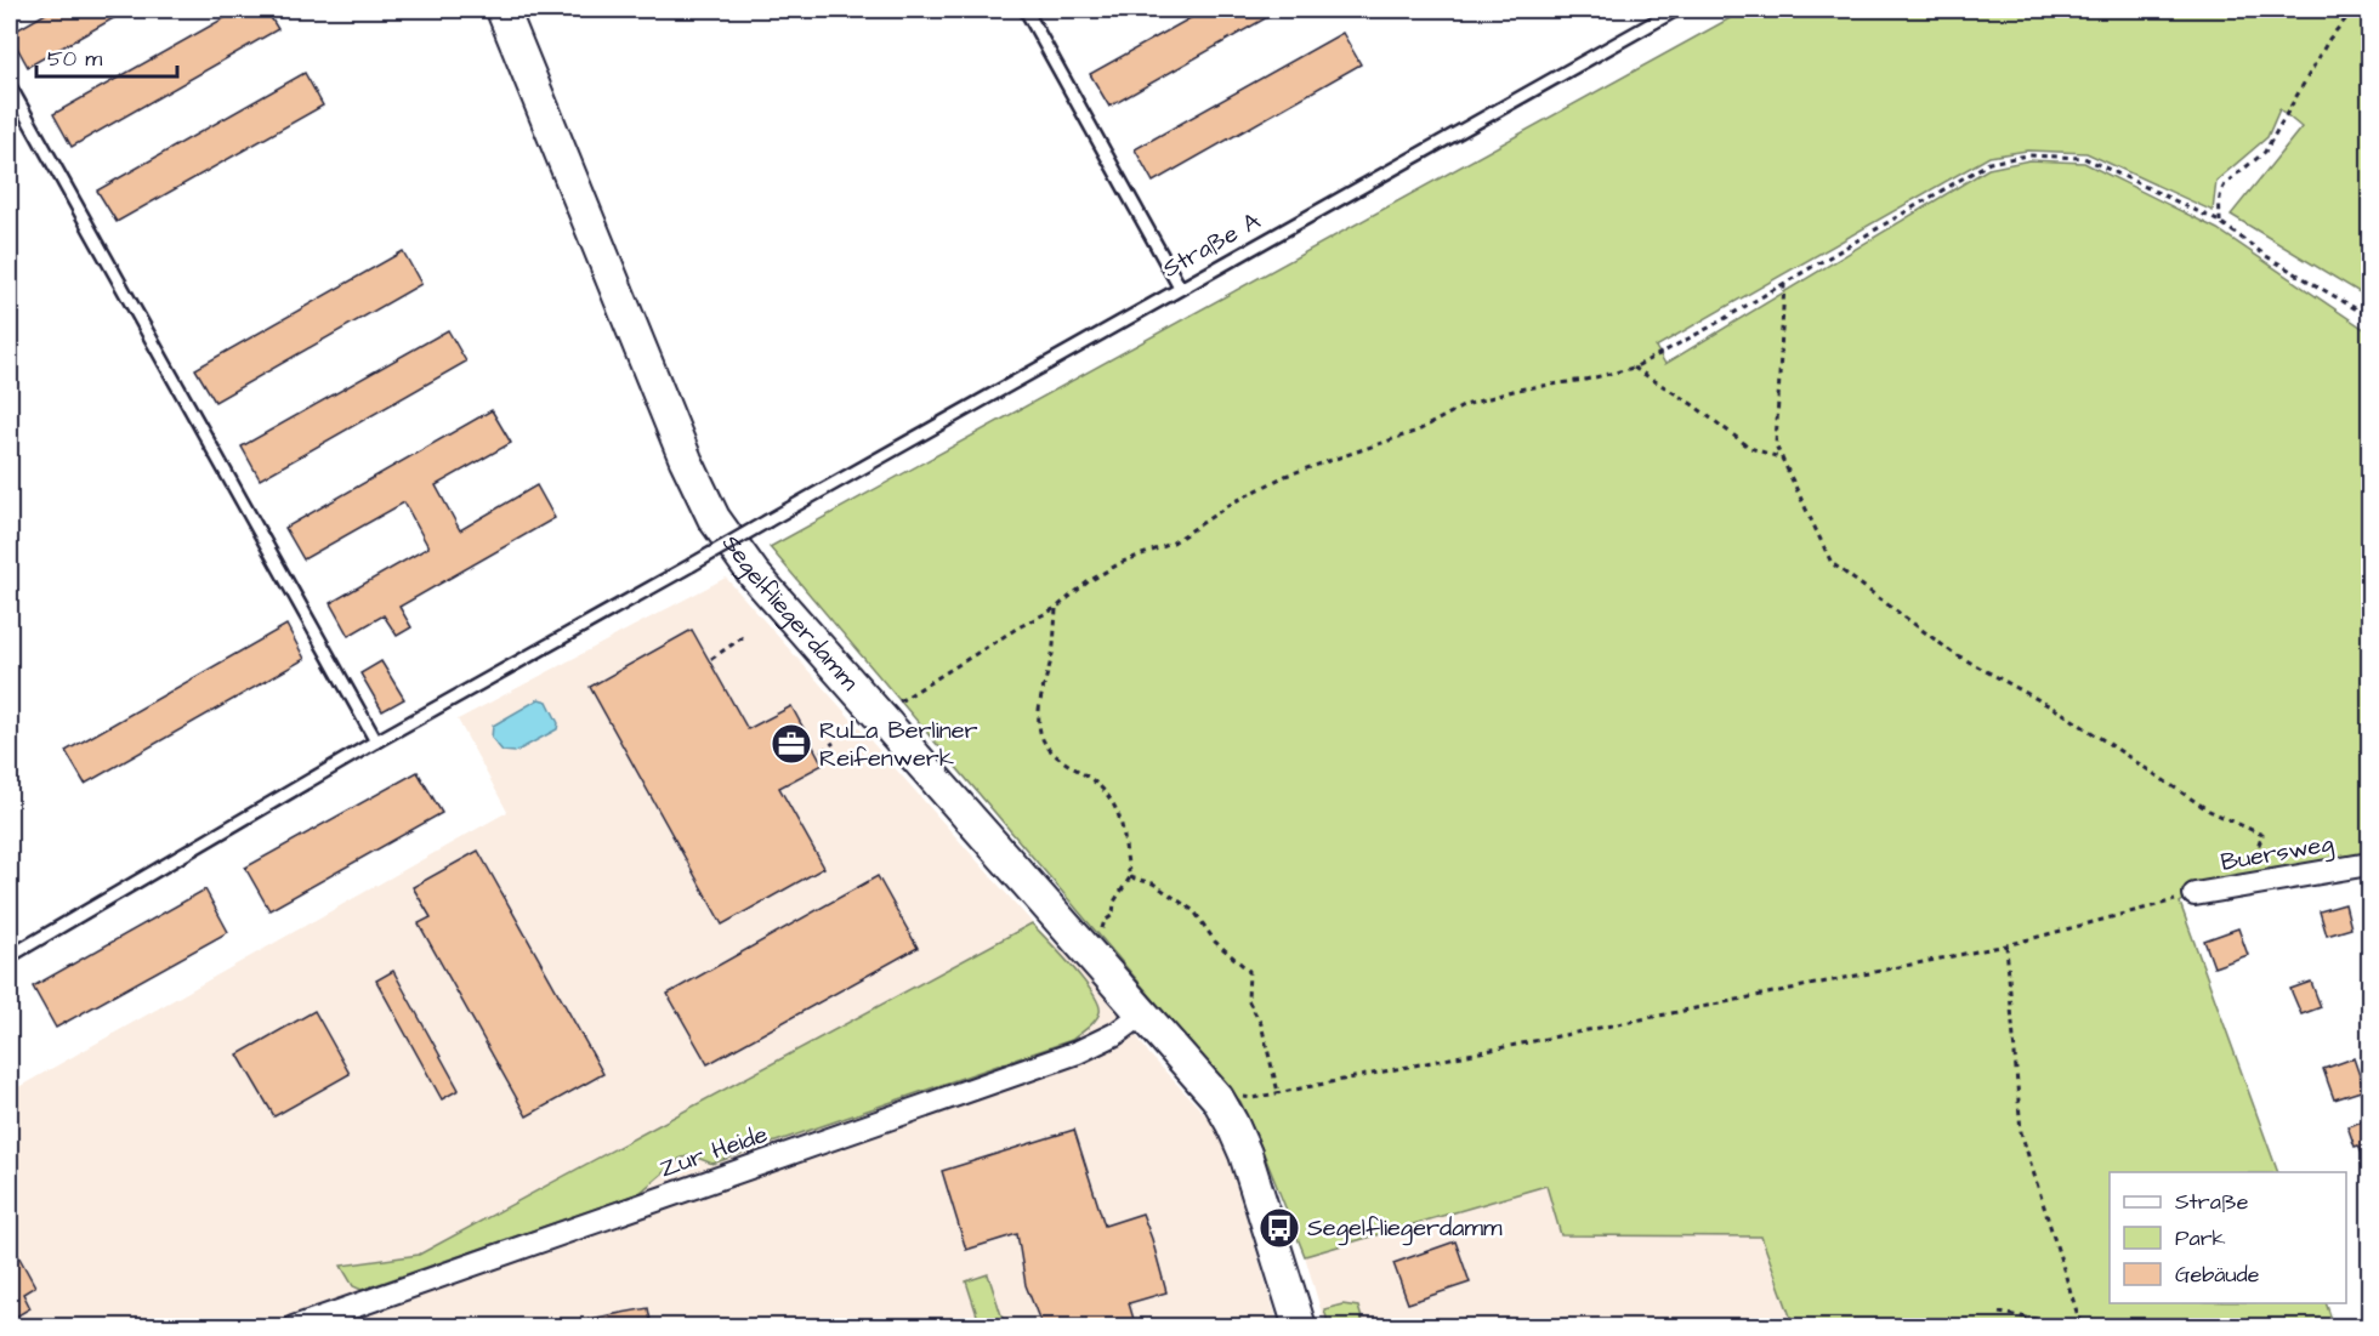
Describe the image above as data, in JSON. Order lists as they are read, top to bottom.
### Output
{
  "streets": {
    "street": ["Segelfliegerdamm", "Buersweg", "Zur Heide"],
    "lane": ["Straße A"]
  },
  "crossings": [
    ["Segelfliegerdamm", "Zur Heide"]
  ],
  "places": {
    "office": ["RuLa Berliner Reifenwerk"],
    "bus stop": ["Segelfliegerdamm"]
  },
  "legend": ["Straße", "Park", "Gebäude"],
  "scale_bar": "50 m"
}
